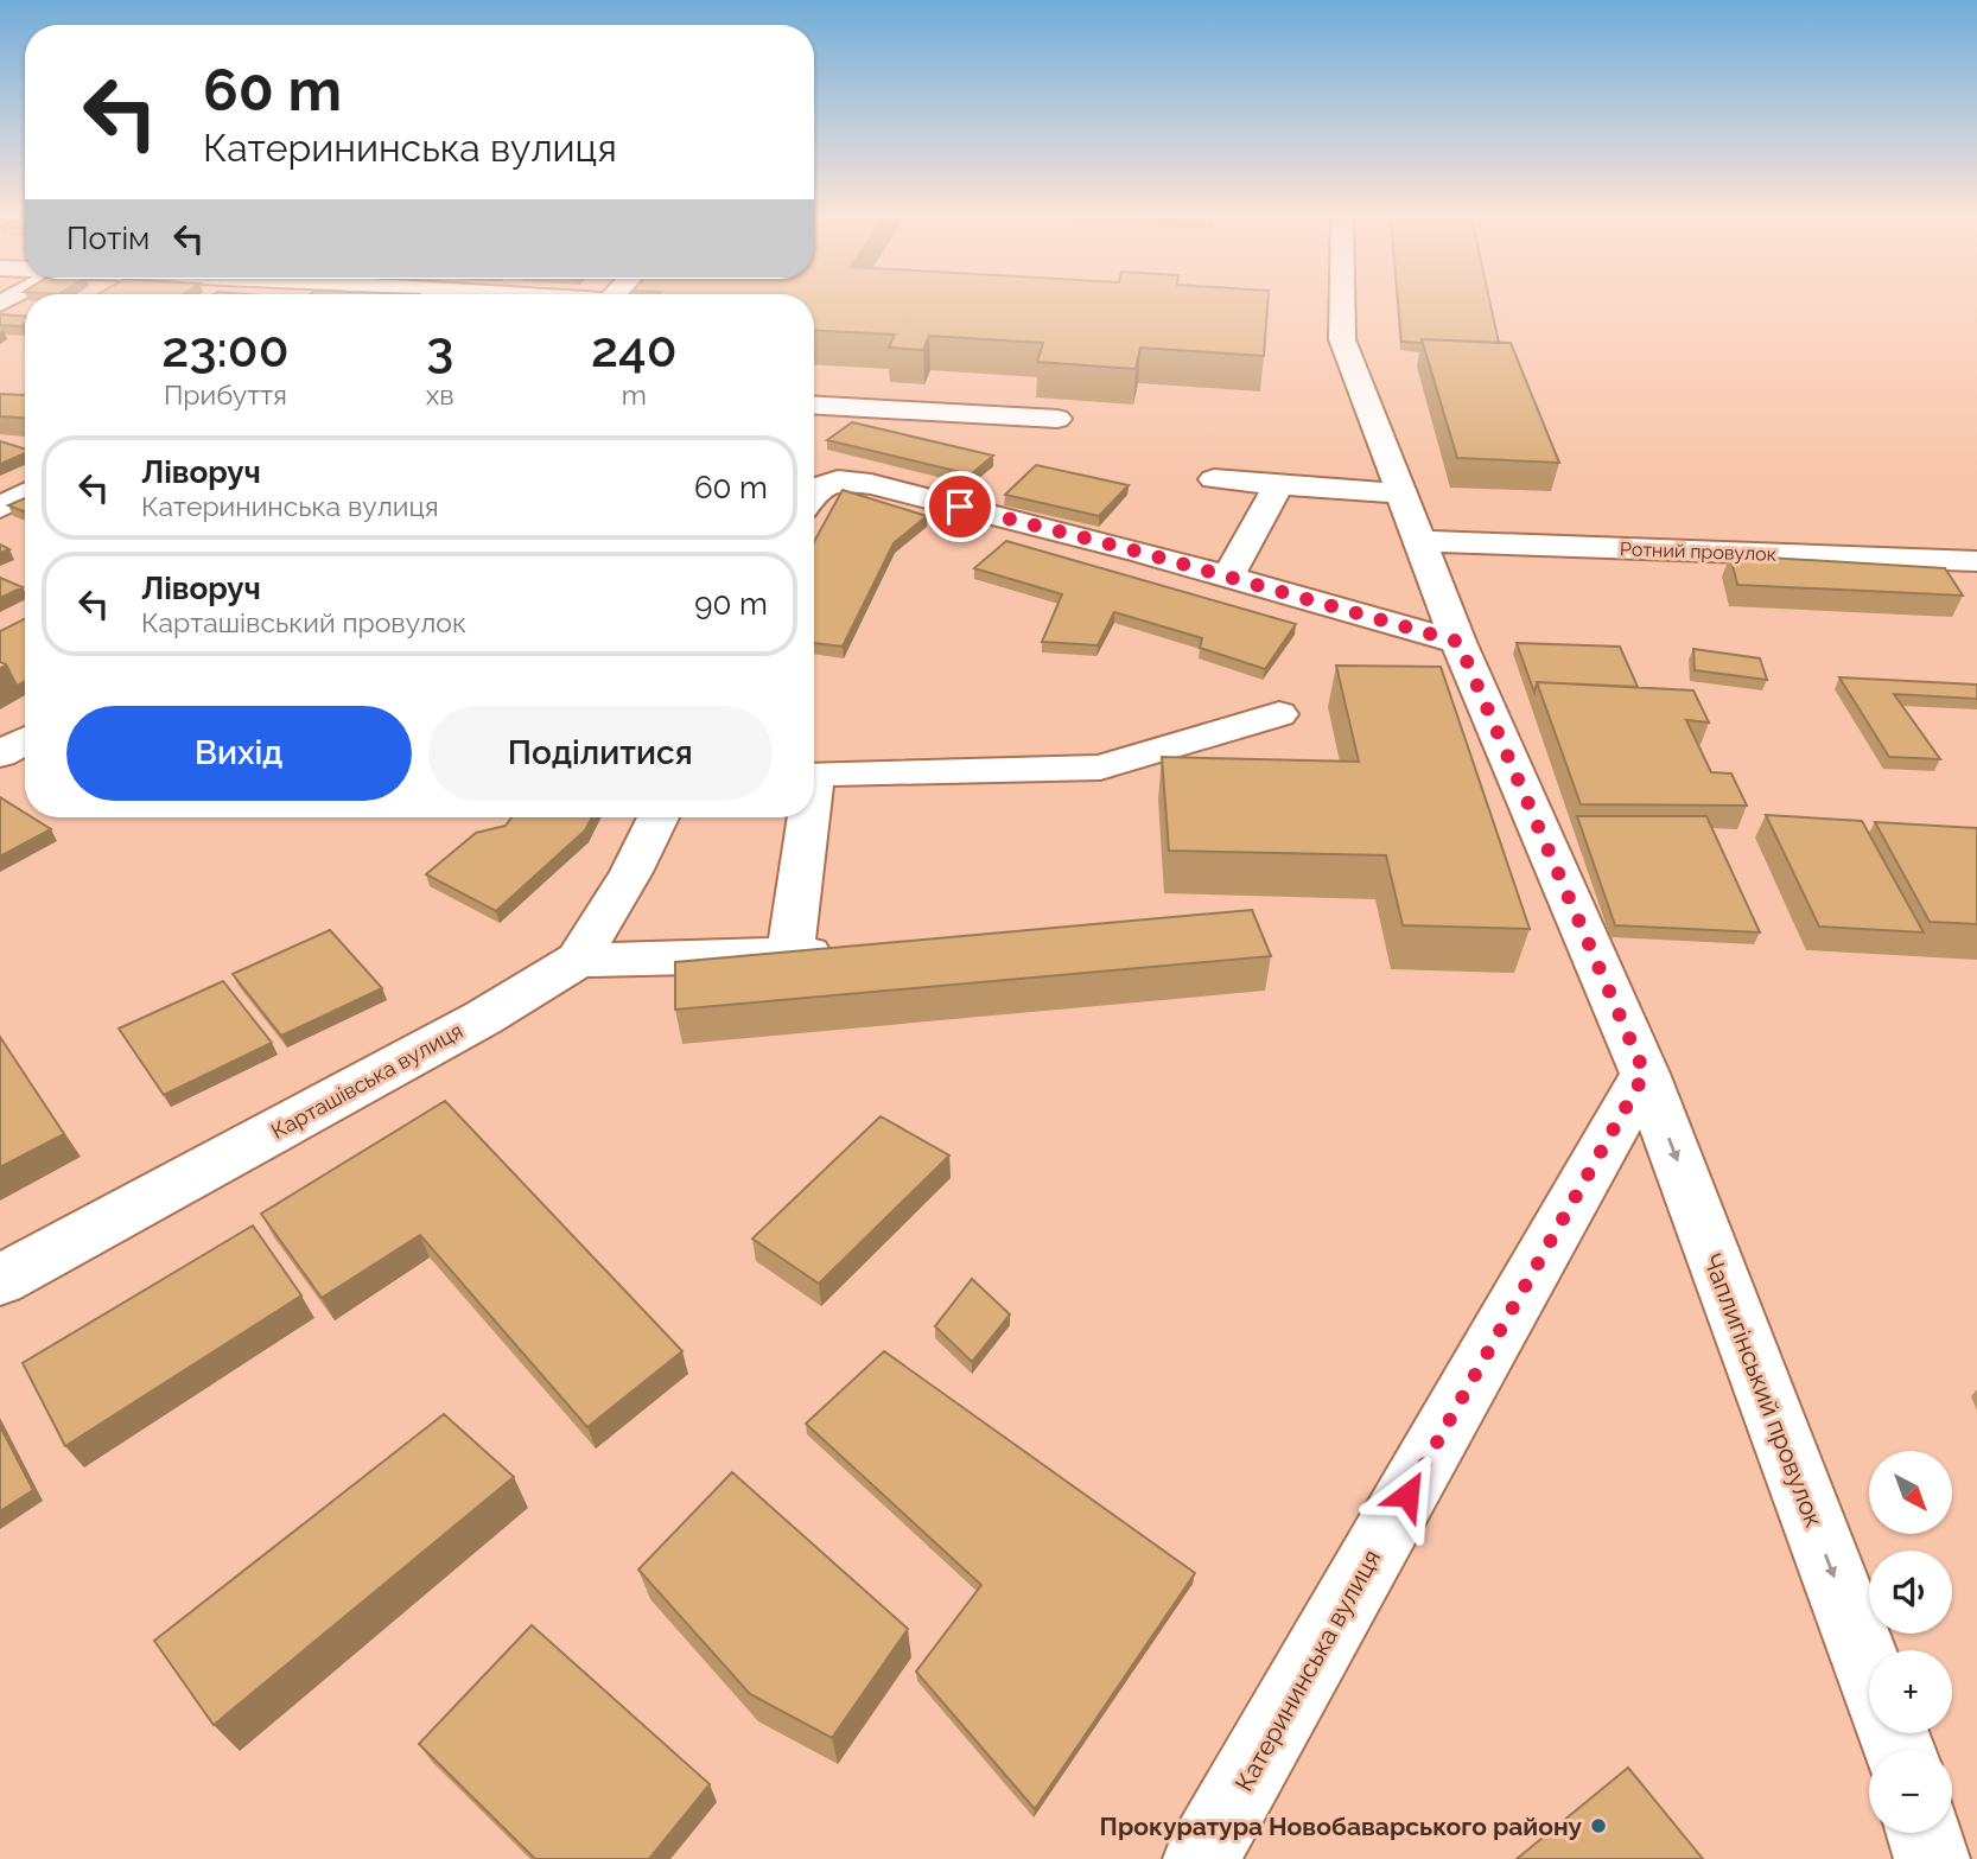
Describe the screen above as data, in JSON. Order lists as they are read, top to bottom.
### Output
{
  "streets": {
    "street": [
      "Ротний провулок",
      "Карташівська вулиця",
      "Чаплигінський провулок",
      "Катерининська вулиця"
    ]
  },
  "crossings": [
    ["Чаплигінський провулок", "Катерининська вулиця"]
  ],
  "one_way": ["Чаплигінський провулок"],
  "places": ["Прокуратура Новобаварського району"],
  "north": "bottom right",
  "page": {
    "turn": ["60 m", "Катерининська вулиця"],
    "then": "Потім",
    "eta": [
      "23:00",
      "Прибуття",
      "3",
      "хв",
      "240",
      "m"
    ],
    "list": [
      {
        "name": "Ліворуч",
        "note": "Катерининська вулиця",
        "value": "60 m"
      },
      {
        "name": "Ліворуч",
        "note": "Карташівський провулок",
        "value": "90 m"
      }
    ],
    "buttons": ["Вихід", "Поділитися"],
    "map_buttons": ["+", "−"]
  }
}
